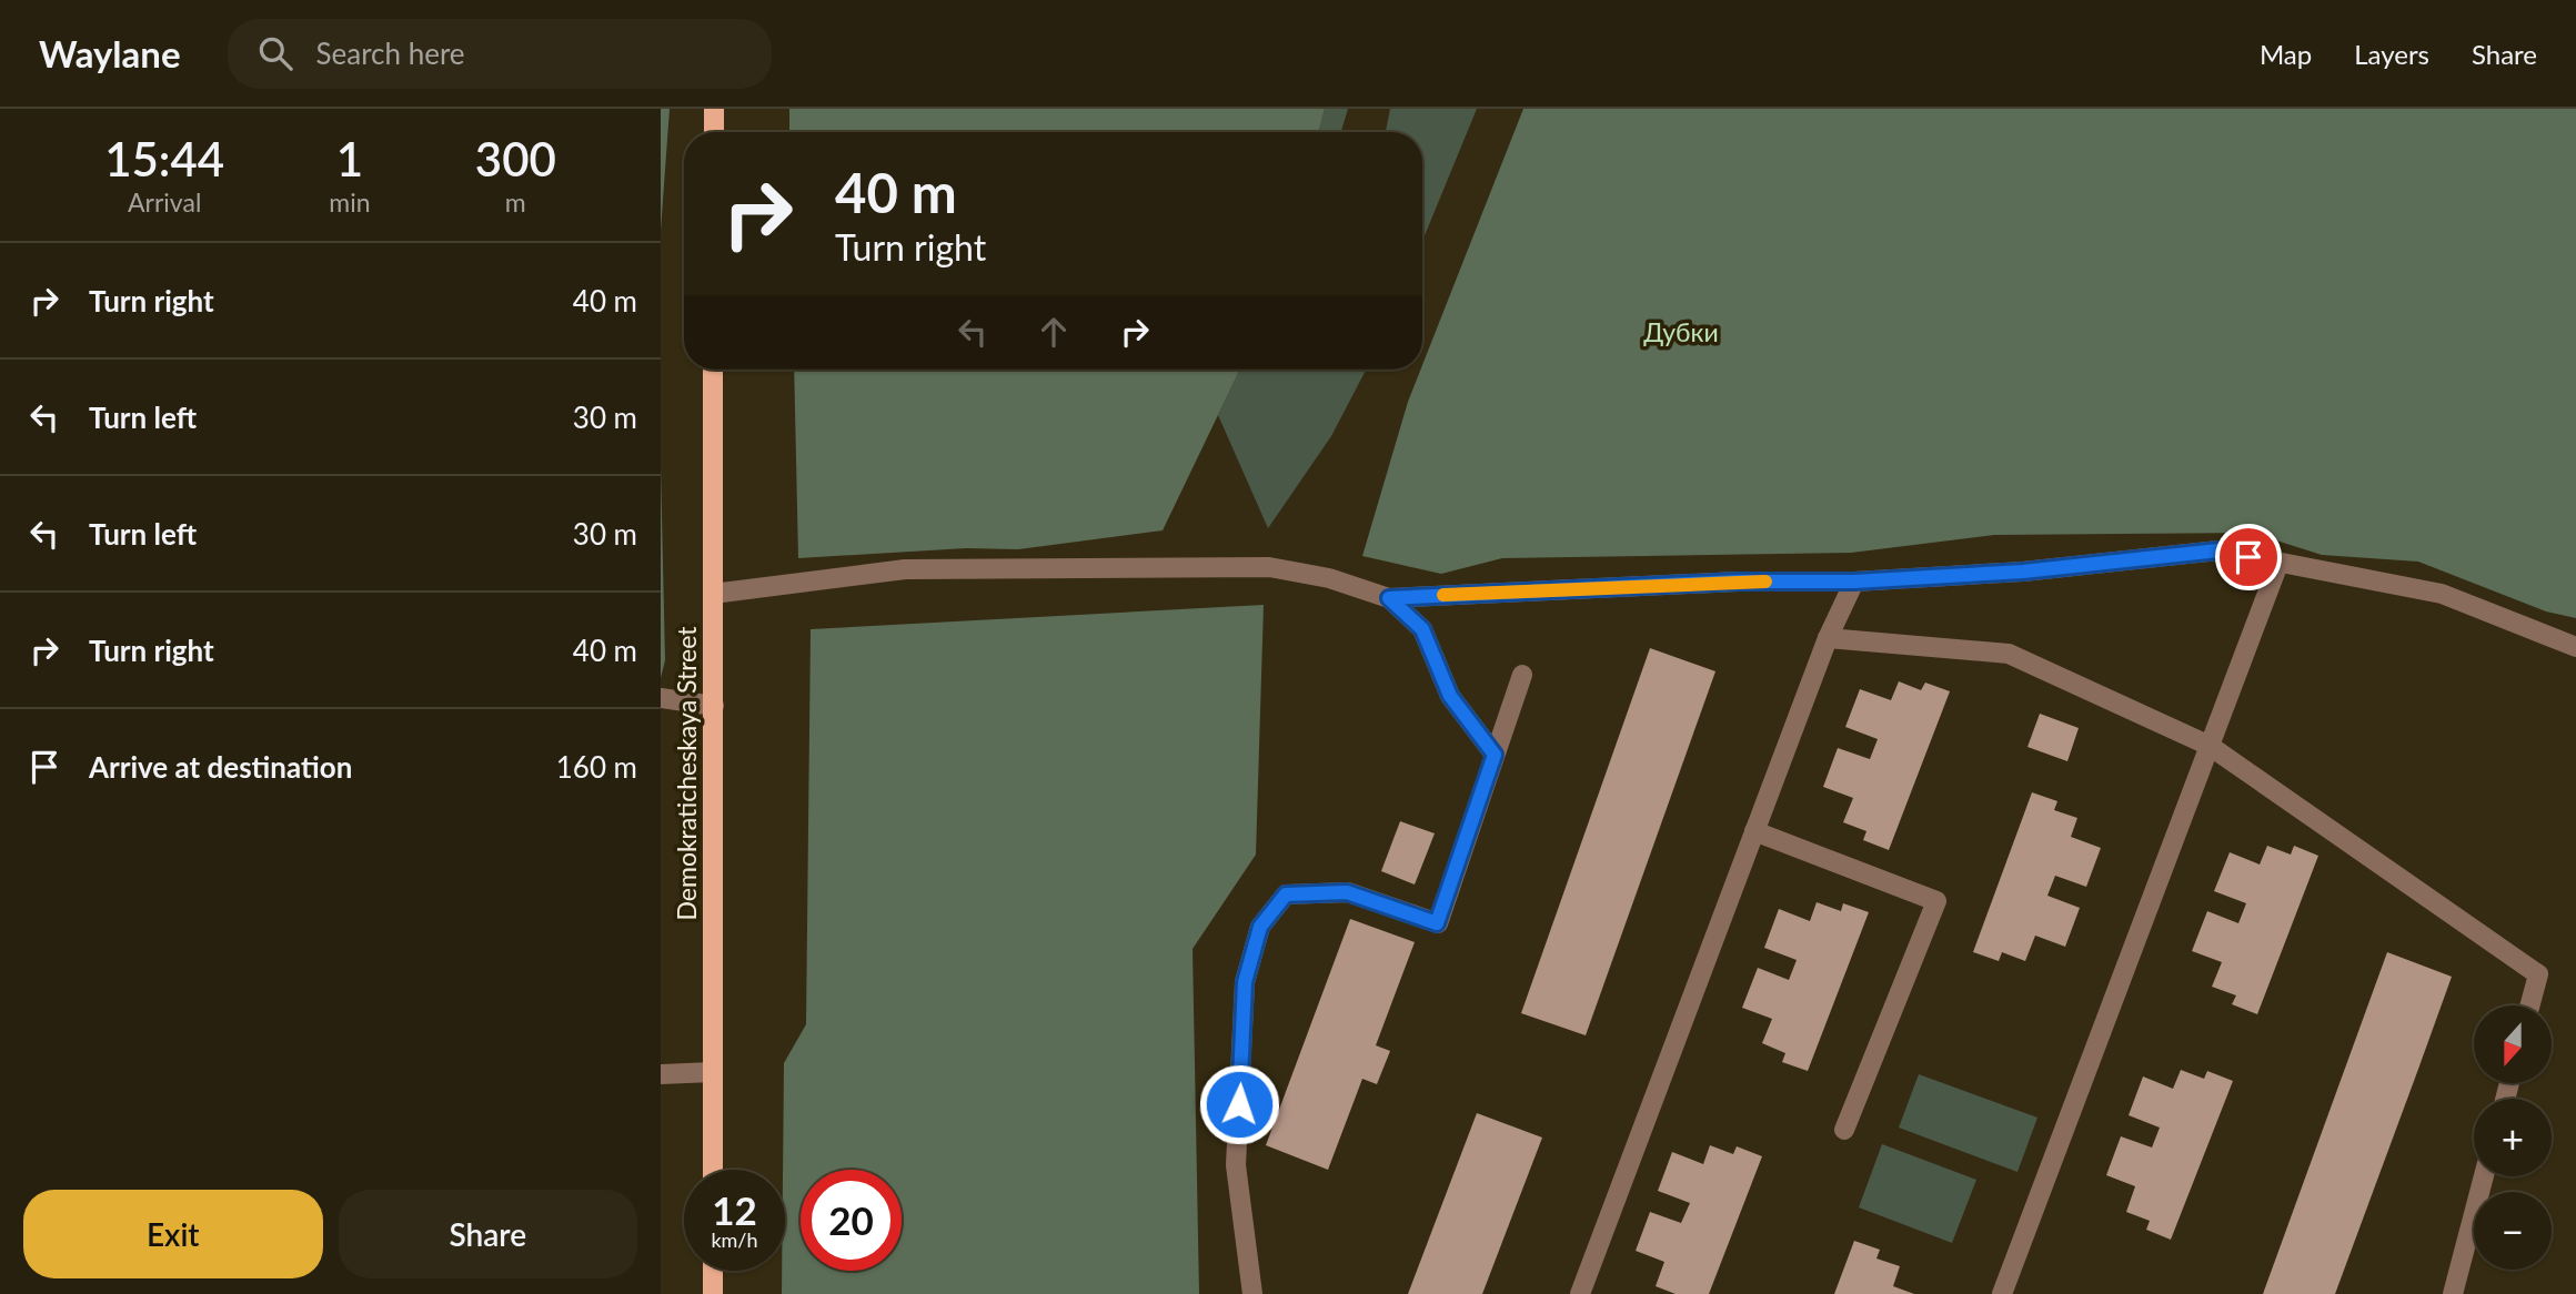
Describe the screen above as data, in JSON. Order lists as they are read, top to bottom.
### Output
{
  "streets": {
    "main road": ["Demokraticheskaya Street"]
  },
  "parks": ["Дубки"],
  "north": "bottom",
  "page": {
    "header": "Waylane",
    "search": "Search here",
    "nav": ["Map", "Layers", "Share"],
    "eta": [
      "15:44",
      "Arrival",
      "1",
      "min",
      "300",
      "m"
    ],
    "turn": ["40 m", "Turn right"],
    "list": [
      {
        "name": "Turn right",
        "value": "40 m"
      },
      {
        "name": "Turn left",
        "value": "30 m"
      },
      {
        "name": "Turn left",
        "value": "30 m"
      },
      {
        "name": "Turn right",
        "value": "40 m"
      },
      {
        "name": "Arrive at destination",
        "value": "160 m"
      }
    ],
    "map_buttons": ["+", "−"],
    "speed": "12 km/h",
    "limit": "20",
    "buttons": ["Exit", "Share"]
  }
}
